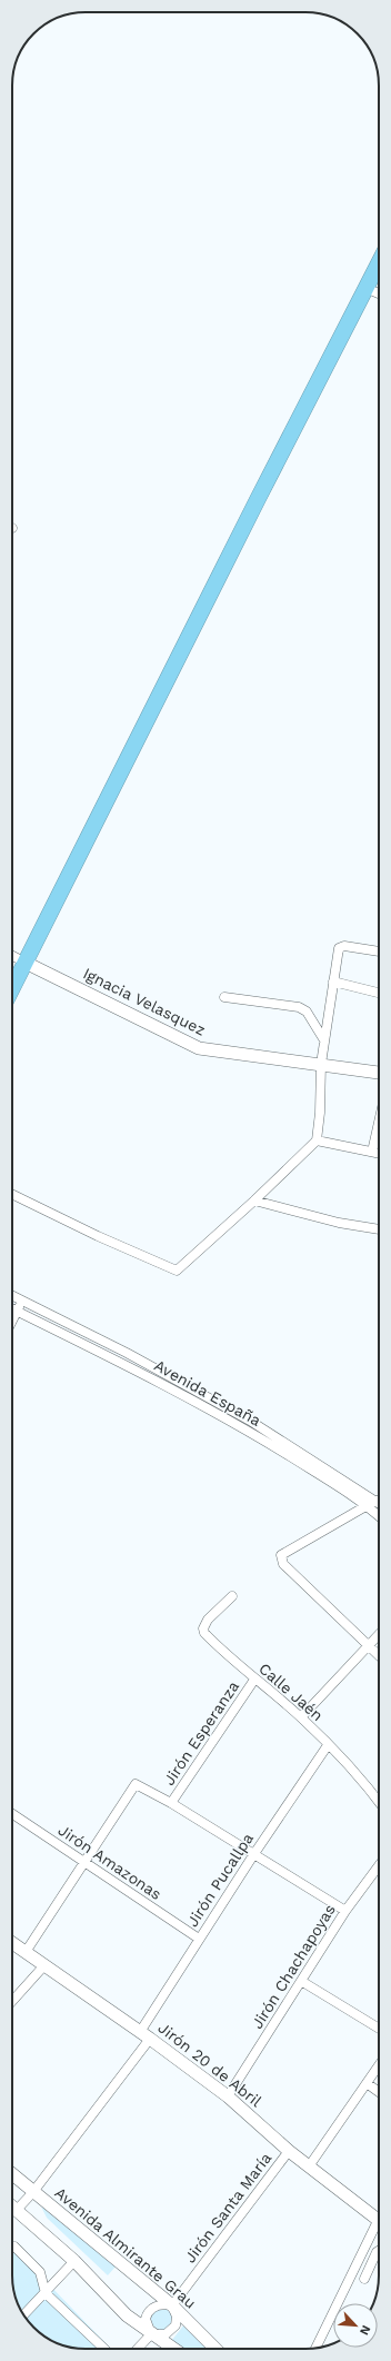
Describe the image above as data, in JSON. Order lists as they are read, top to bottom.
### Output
{
  "streets": {
    "main road": ["Ignacia Velasquez", "Jirón 20 de Abril", "Avenida Almirante Grau"],
    "street": [
      "Avenida España",
      "Calle Jaén",
      "Jirón Esperanza",
      "Jirón Amazonas",
      "Jirón Pucallpa",
      "Jirón Chachapoyas",
      "Jirón Santa María"
    ]
  },
  "crossings": [
    ["Calle Jaén", "Jirón Esperanza"],
    ["Calle Jaén", "Jirón Pucallpa"],
    ["Jirón Amazonas", "Jirón Pucallpa"],
    ["Jirón Pucallpa", "Jirón 20 de Abril"],
    ["Jirón Pucallpa", "Avenida Almirante Grau"],
    ["Jirón Chachapoyas", "Jirón 20 de Abril"],
    ["Jirón 20 de Abril", "Jirón Santa María"],
    ["Jirón Santa María", "Avenida Almirante Grau"]
  ],
  "north": "bottom right"
}
